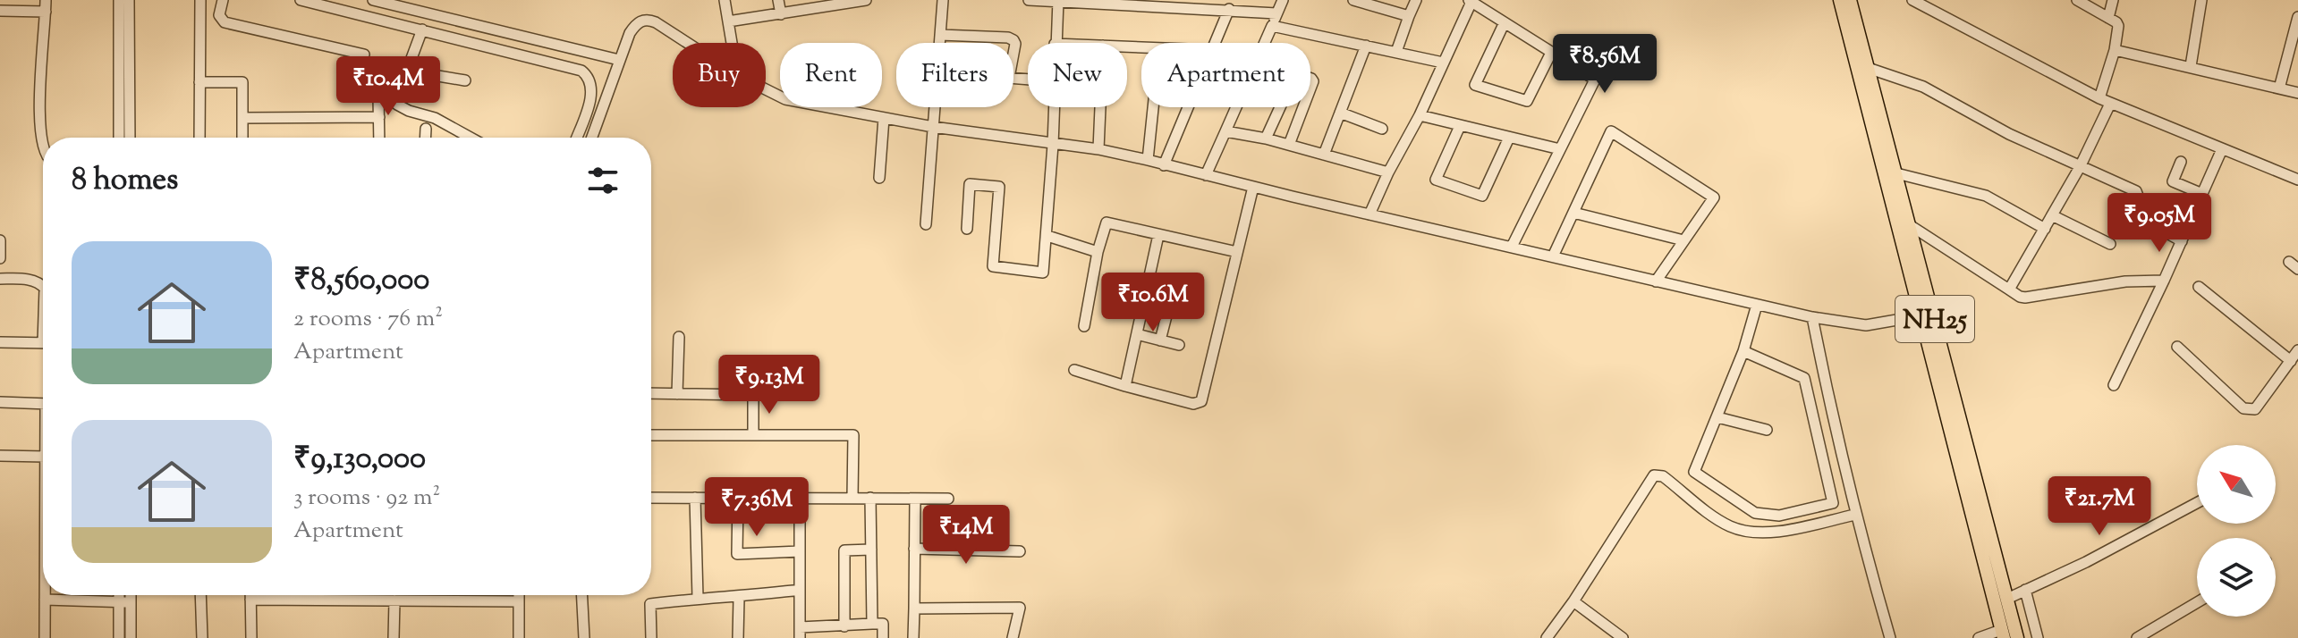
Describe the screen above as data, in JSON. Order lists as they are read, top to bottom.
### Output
{
  "streets": {
    "main road": ["NH25"]
  },
  "north": "top left",
  "page": {
    "price": [
      "₹8.56M",
      "₹10.4M",
      "₹9.05M",
      "₹10.6M",
      "₹9.13M",
      "₹21.7M",
      "₹7.36M",
      "₹14M"
    ],
    "chip": [
      "Buy",
      "Rent",
      "Filters",
      "New",
      "Apartment"
    ],
    "heading": "8 homes",
    "list": [
      {
        "name": "₹8,560,000",
        "note": "2 rooms · 76 m² · Apartment"
      },
      {
        "name": "₹9,130,000",
        "note": "3 rooms · 92 m² · Apartment"
      }
    ]
  }
}
